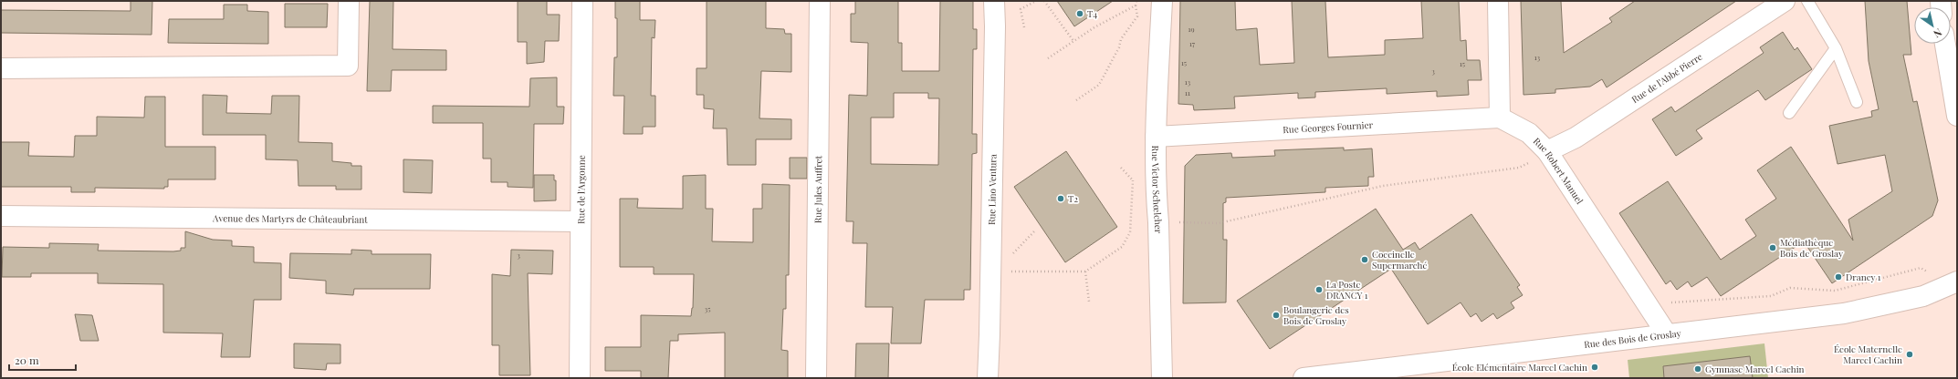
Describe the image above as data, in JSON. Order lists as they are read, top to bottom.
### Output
{
  "streets": {
    "street": [
      "Rue de l'Abbé Pierre",
      "Rue Georges Fournier",
      "Rue Robert Manuel",
      "Rue de l'Argonne",
      "Rue Jules Auffret",
      "Rue Lino Ventura",
      "Rue Victor Schœlcher",
      "Avenue des Martyrs de Châteaubriant",
      "Rue des Bois de Groslay"
    ]
  },
  "crossings": [
    ["Rue de l'Abbé Pierre", "Rue Robert Manuel"],
    ["Rue Georges Fournier", "Rue Robert Manuel"],
    ["Rue Georges Fournier", "Rue Victor Schœlcher"],
    ["Rue Robert Manuel", "Rue des Bois de Groslay"],
    ["Rue de l'Argonne", "Avenue des Martyrs de Châteaubriant"]
  ],
  "places": [
    "T4",
    "T2",
    "Médiathèque Bois de Groslay",
    "Coccinelle Supermarché",
    "Drancy 1",
    "La Poste DRANCY 1",
    "Boulangerie des Bois de Groslay",
    "École Maternelle Marcel Cachin",
    "École Elémentaire Marcel Cachin",
    "Gymnase Marcel Cachin"
  ],
  "house_numbers": [
    "19",
    "17",
    "13",
    "15",
    "15",
    "3",
    "13",
    "11",
    "3",
    "35"
  ],
  "scale_bar": "20 m",
  "north": "bottom right"
}
